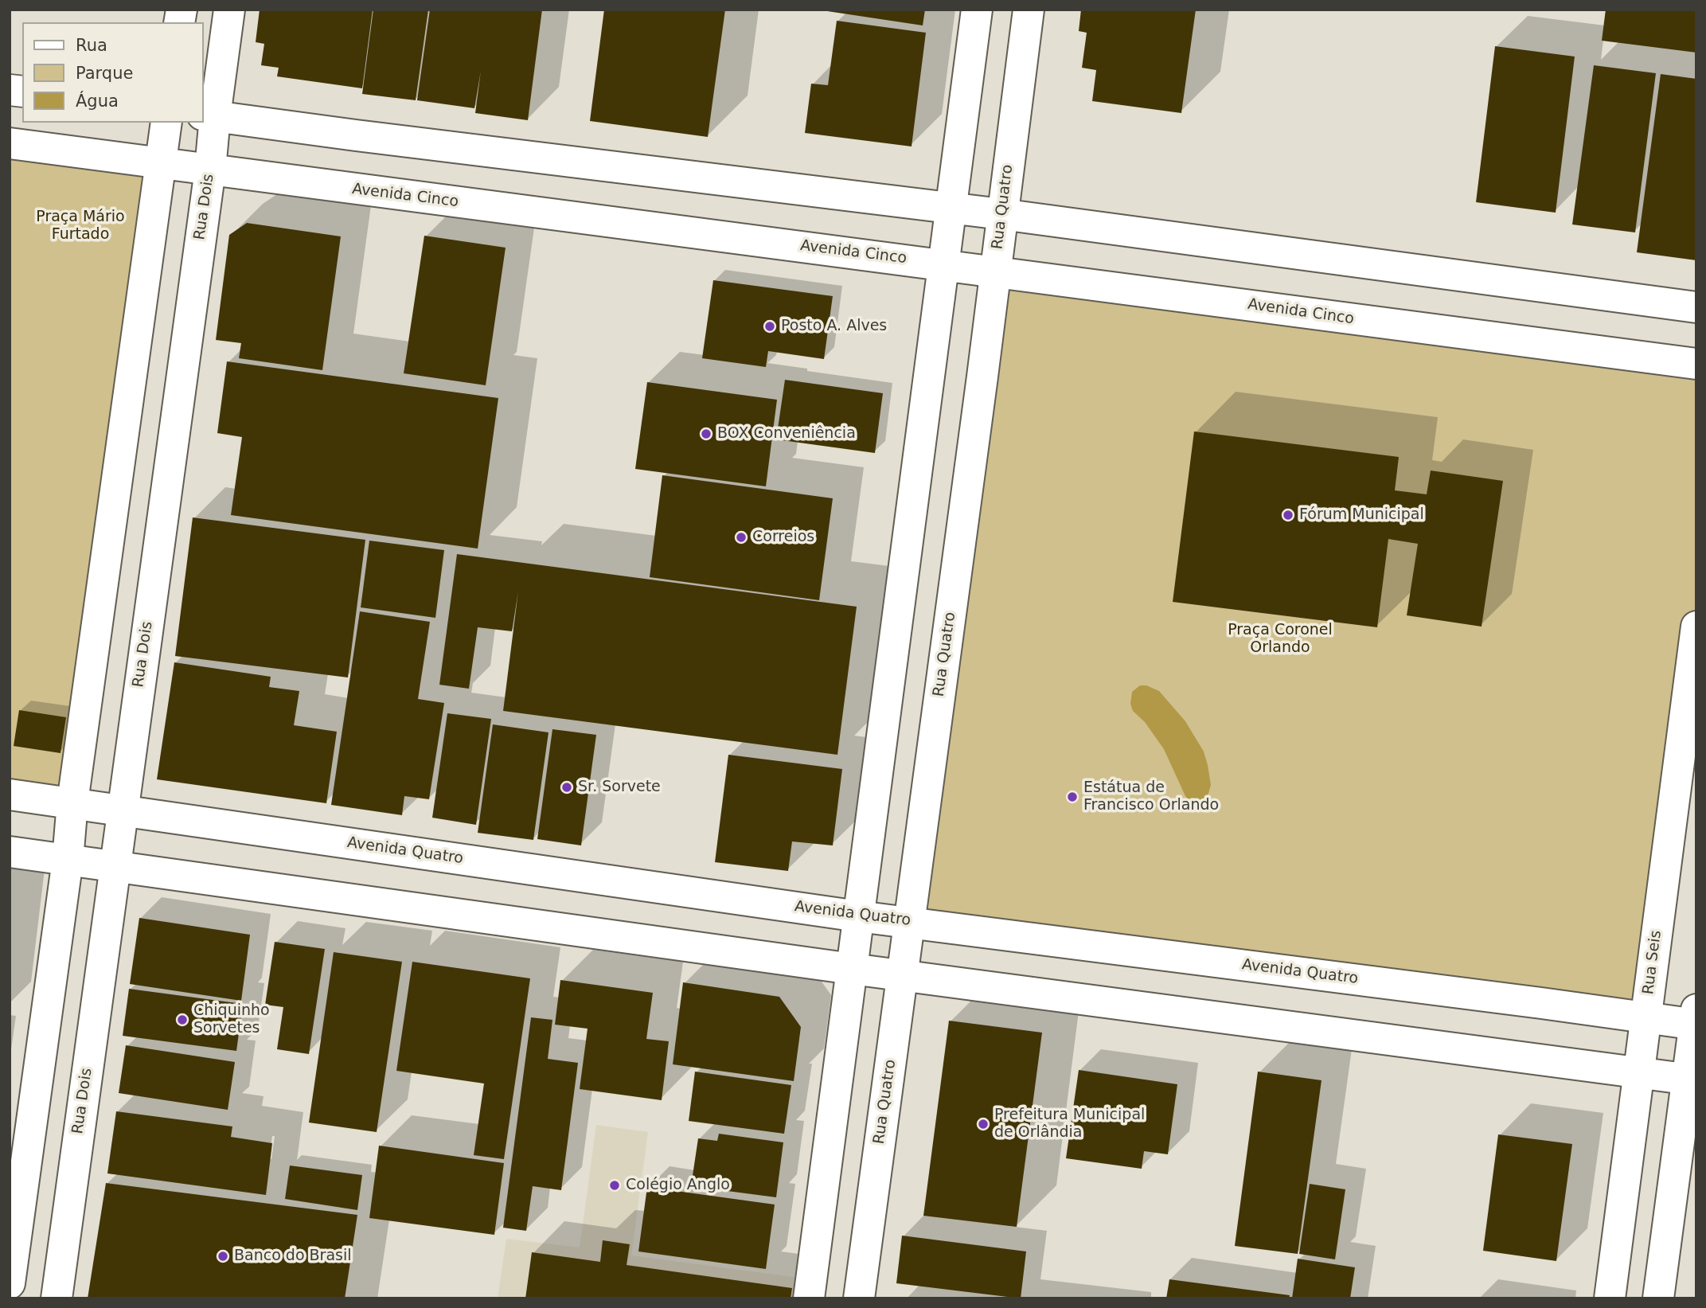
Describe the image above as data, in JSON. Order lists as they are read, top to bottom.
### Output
{
  "streets": {
    "street": [
      "Avenida Cinco",
      "Rua Dois",
      "Rua Quatro",
      "Avenida Quatro",
      "Rua Seis"
    ]
  },
  "crossings": [
    ["Avenida Cinco", "Rua Dois"],
    ["Avenida Cinco", "Rua Quatro"],
    ["Rua Dois", "Avenida Quatro"],
    ["Rua Quatro", "Avenida Quatro"],
    ["Avenida Quatro", "Rua Seis"]
  ],
  "parks": ["Praça Mário Furtado", "Praça Coronel Orlando"],
  "places": [
    "Posto A. Alves",
    "BOX Conveniência",
    "Fórum Municipal",
    "Correios",
    "Sr. Sorvete",
    "Estátua de Francisco Orlando",
    "Chiquinho Sorvetes",
    "Prefeitura Municipal de Orlândia",
    "Colégio Anglo",
    "Banco do Brasil"
  ],
  "legend": ["Rua", "Parque", "Água"]
}
